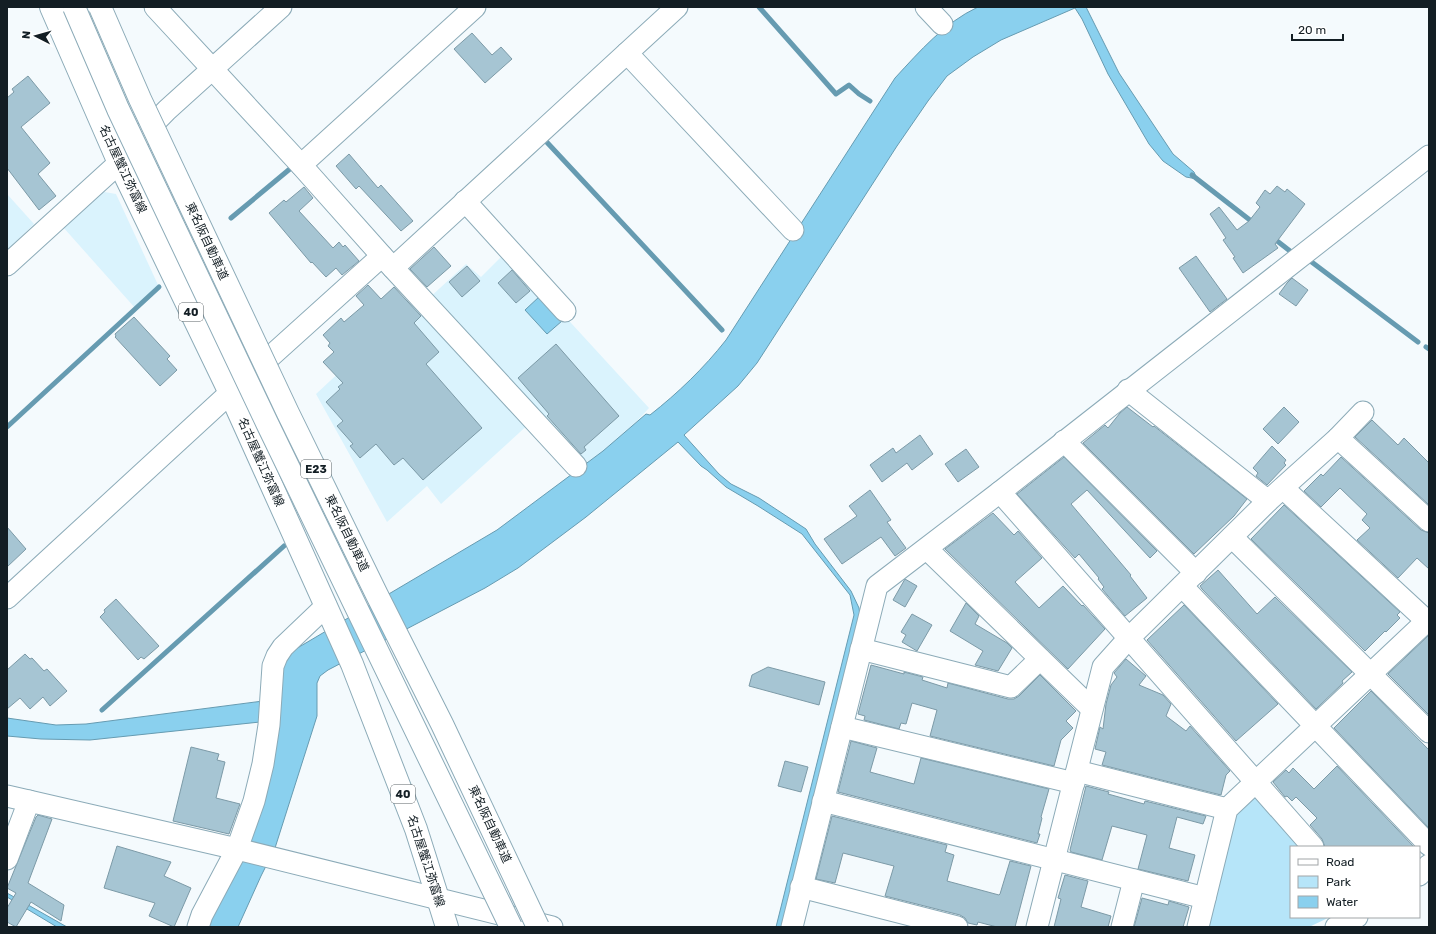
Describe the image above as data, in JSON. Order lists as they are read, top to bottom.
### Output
{
  "streets": {
    "main road": [
      "名古屋蟹江弥富線",
      "東名阪自動車道",
      "40",
      "E23"
    ]
  },
  "legend": ["Road", "Park", "Water"],
  "scale_bar": "20 m",
  "north": "left"
}
